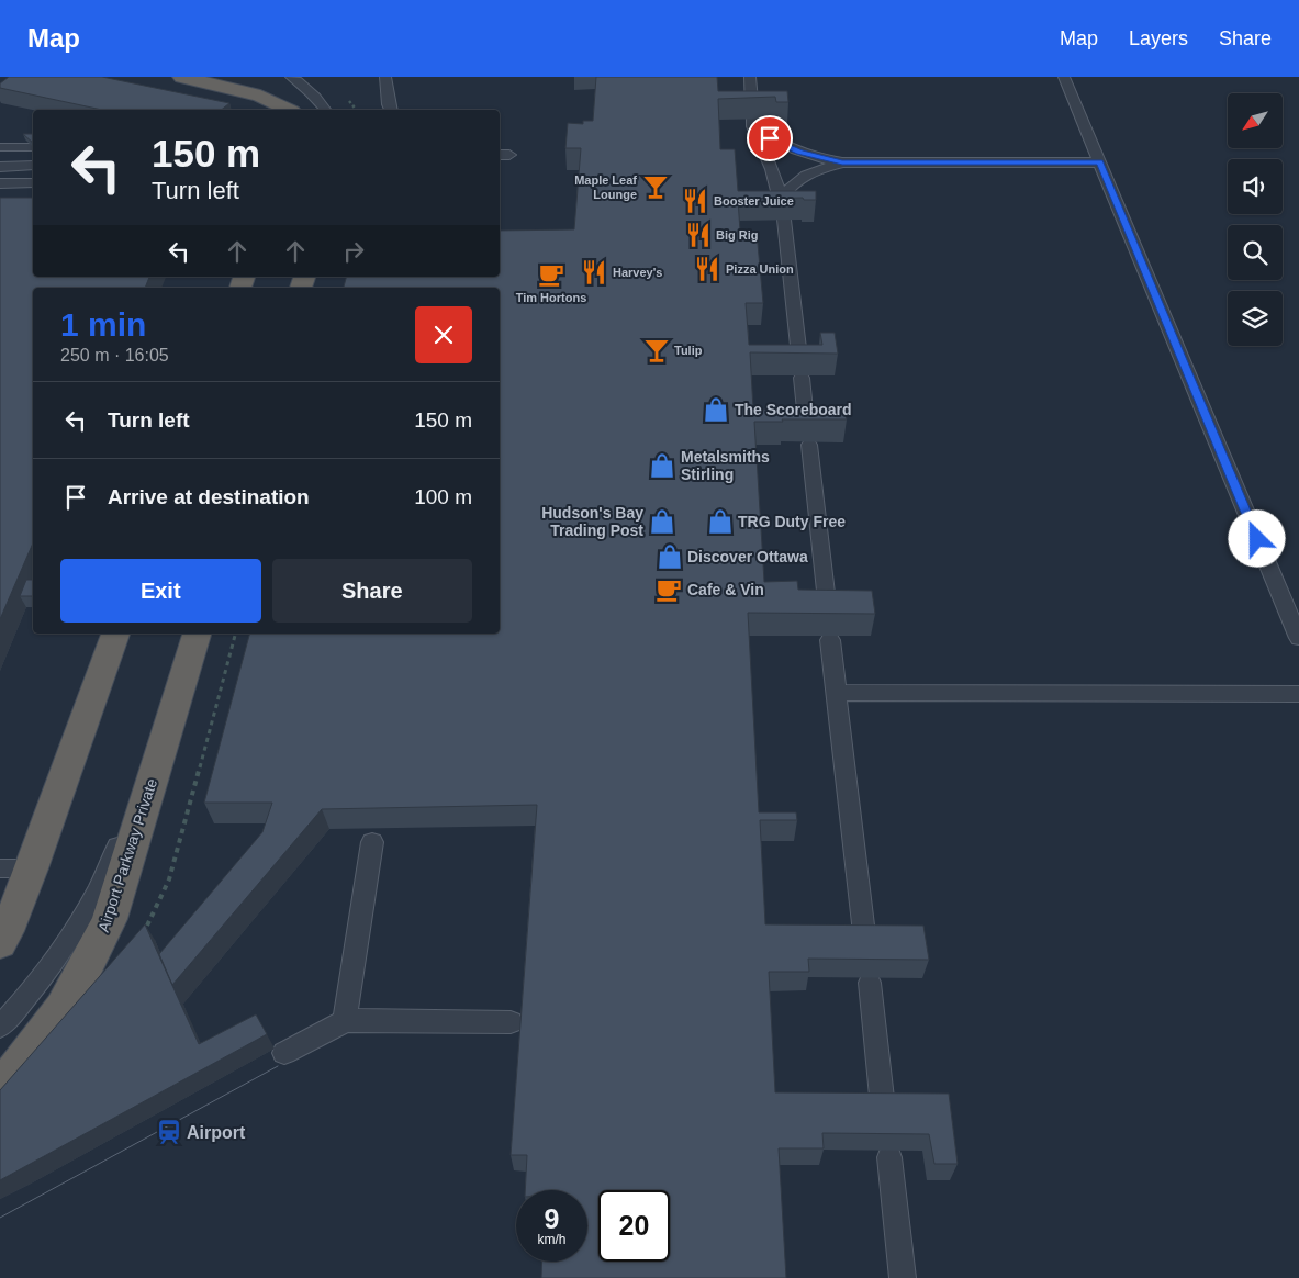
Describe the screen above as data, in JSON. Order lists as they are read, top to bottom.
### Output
{
  "streets": {
    "highway": ["Airport Parkway Private"]
  },
  "places": {
    "bar": ["Maple Leaf Lounge", "Tulip"],
    "restaurant": [
      "Booster Juice",
      "Big Rig",
      "Pizza Union",
      "Harvey's"
    ],
    "cafe": ["Tim Hortons", "Cafe & Vin"],
    "shop": [
      "The Scoreboard",
      "Metalsmiths Stirling",
      "Hudson's Bay Trading Post",
      "TRG Duty Free",
      "Discover Ottawa"
    ],
    "station": ["Airport"]
  },
  "north": "bottom left",
  "page": {
    "header": "Map",
    "nav": ["Map", "Layers", "Share"],
    "turn": ["150 m", "Turn left"],
    "heading": ["1 min", "250 m · 16:05"],
    "list": [
      {
        "name": "Turn left",
        "value": "150 m"
      },
      {
        "name": "Arrive at destination",
        "value": "100 m"
      }
    ],
    "buttons": ["Exit", "Share"],
    "speed": "9 km/h",
    "limit": "20"
  }
}
